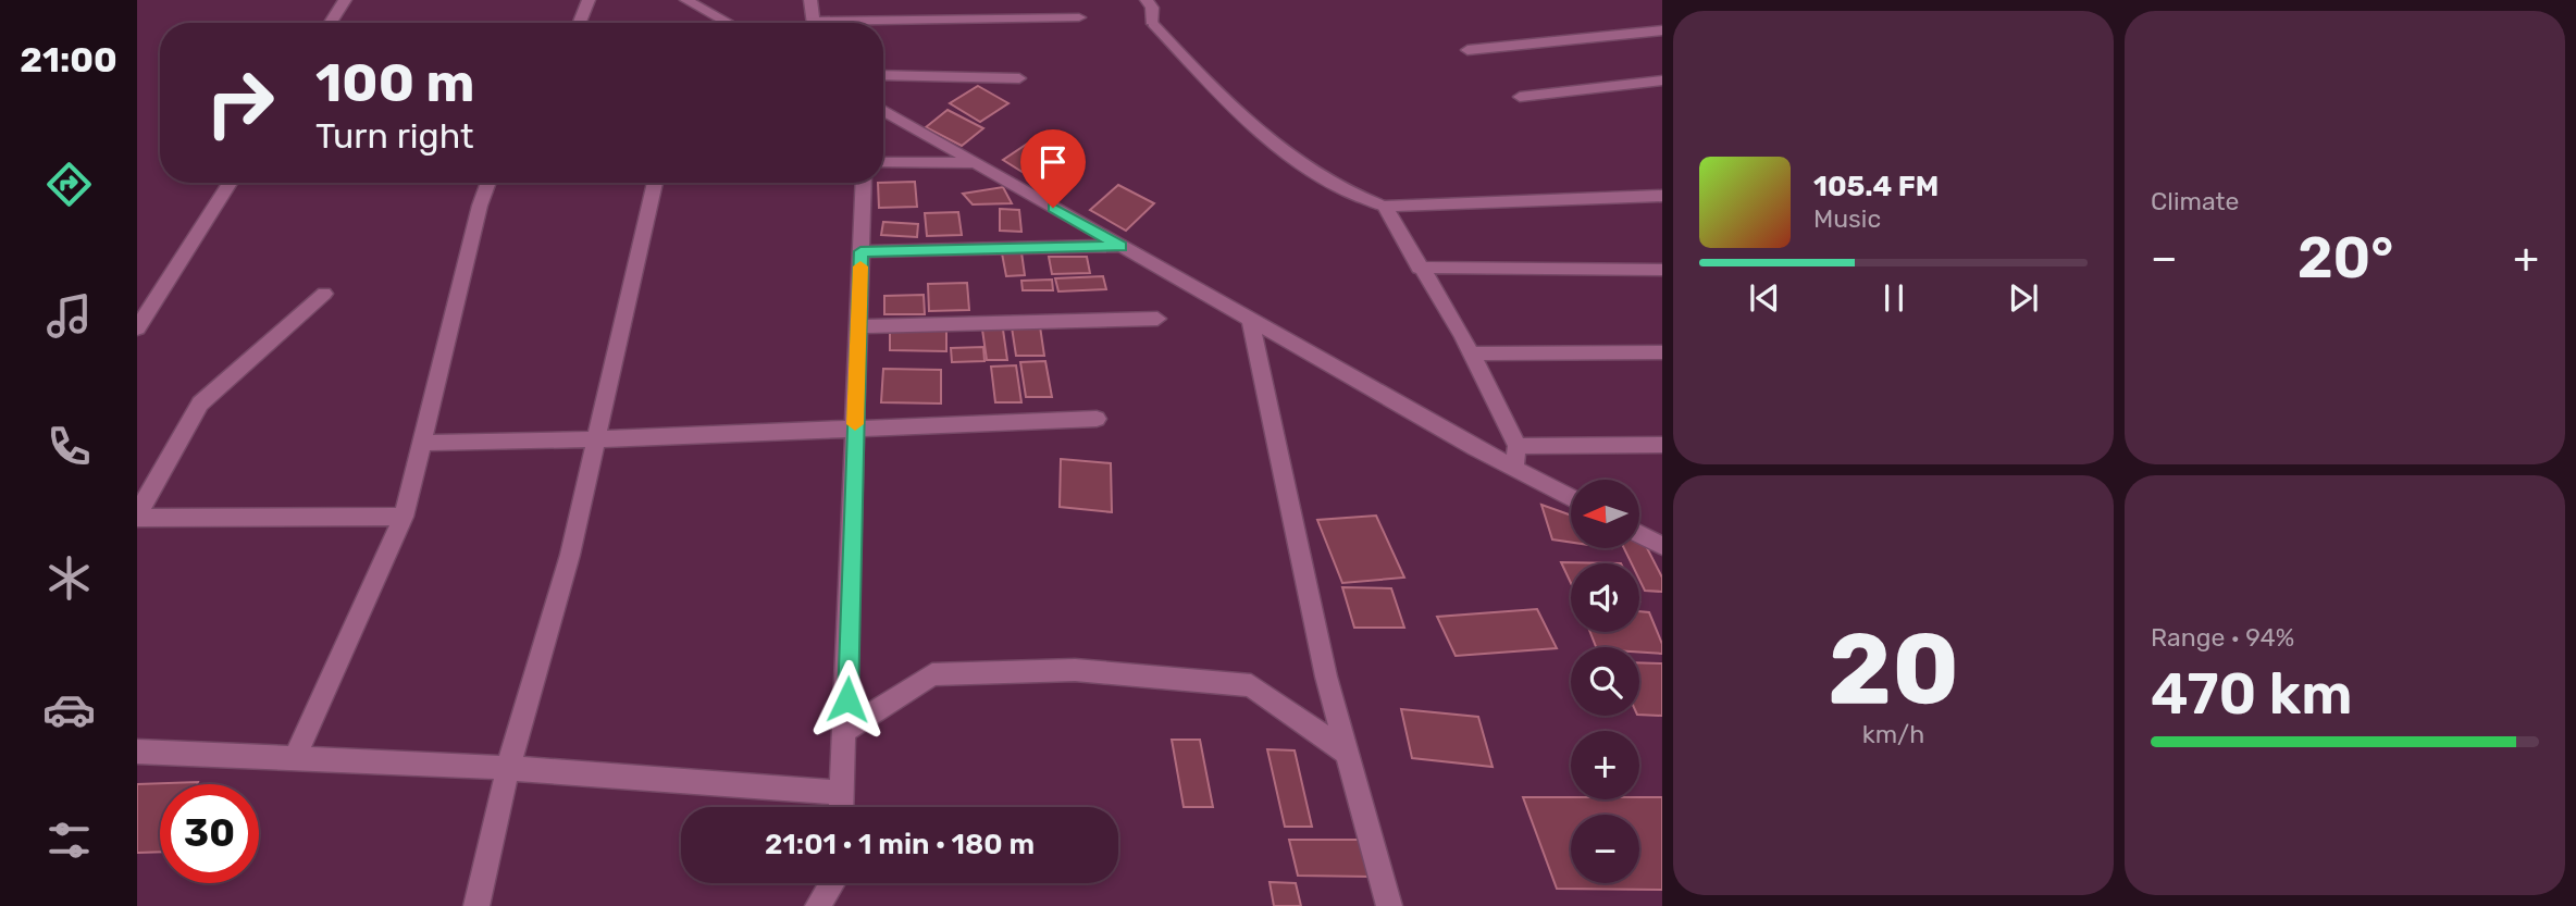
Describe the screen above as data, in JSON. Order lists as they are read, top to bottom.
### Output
{
  "north": "left",
  "page": {
    "tabs": "21:00",
    "tile": [
      "Climate",
      ["20", "km/h"],
      ["Range · 94%", "470 km"]
    ],
    "turn": ["100 m", "Turn right"],
    "song": ["105.4 FM", "Music"],
    "heat": ["−", "20°", "+"],
    "map_buttons": ["+", "−"],
    "limit": "30",
    "trip": "21:01 · 1 min · 180 m"
  }
}
